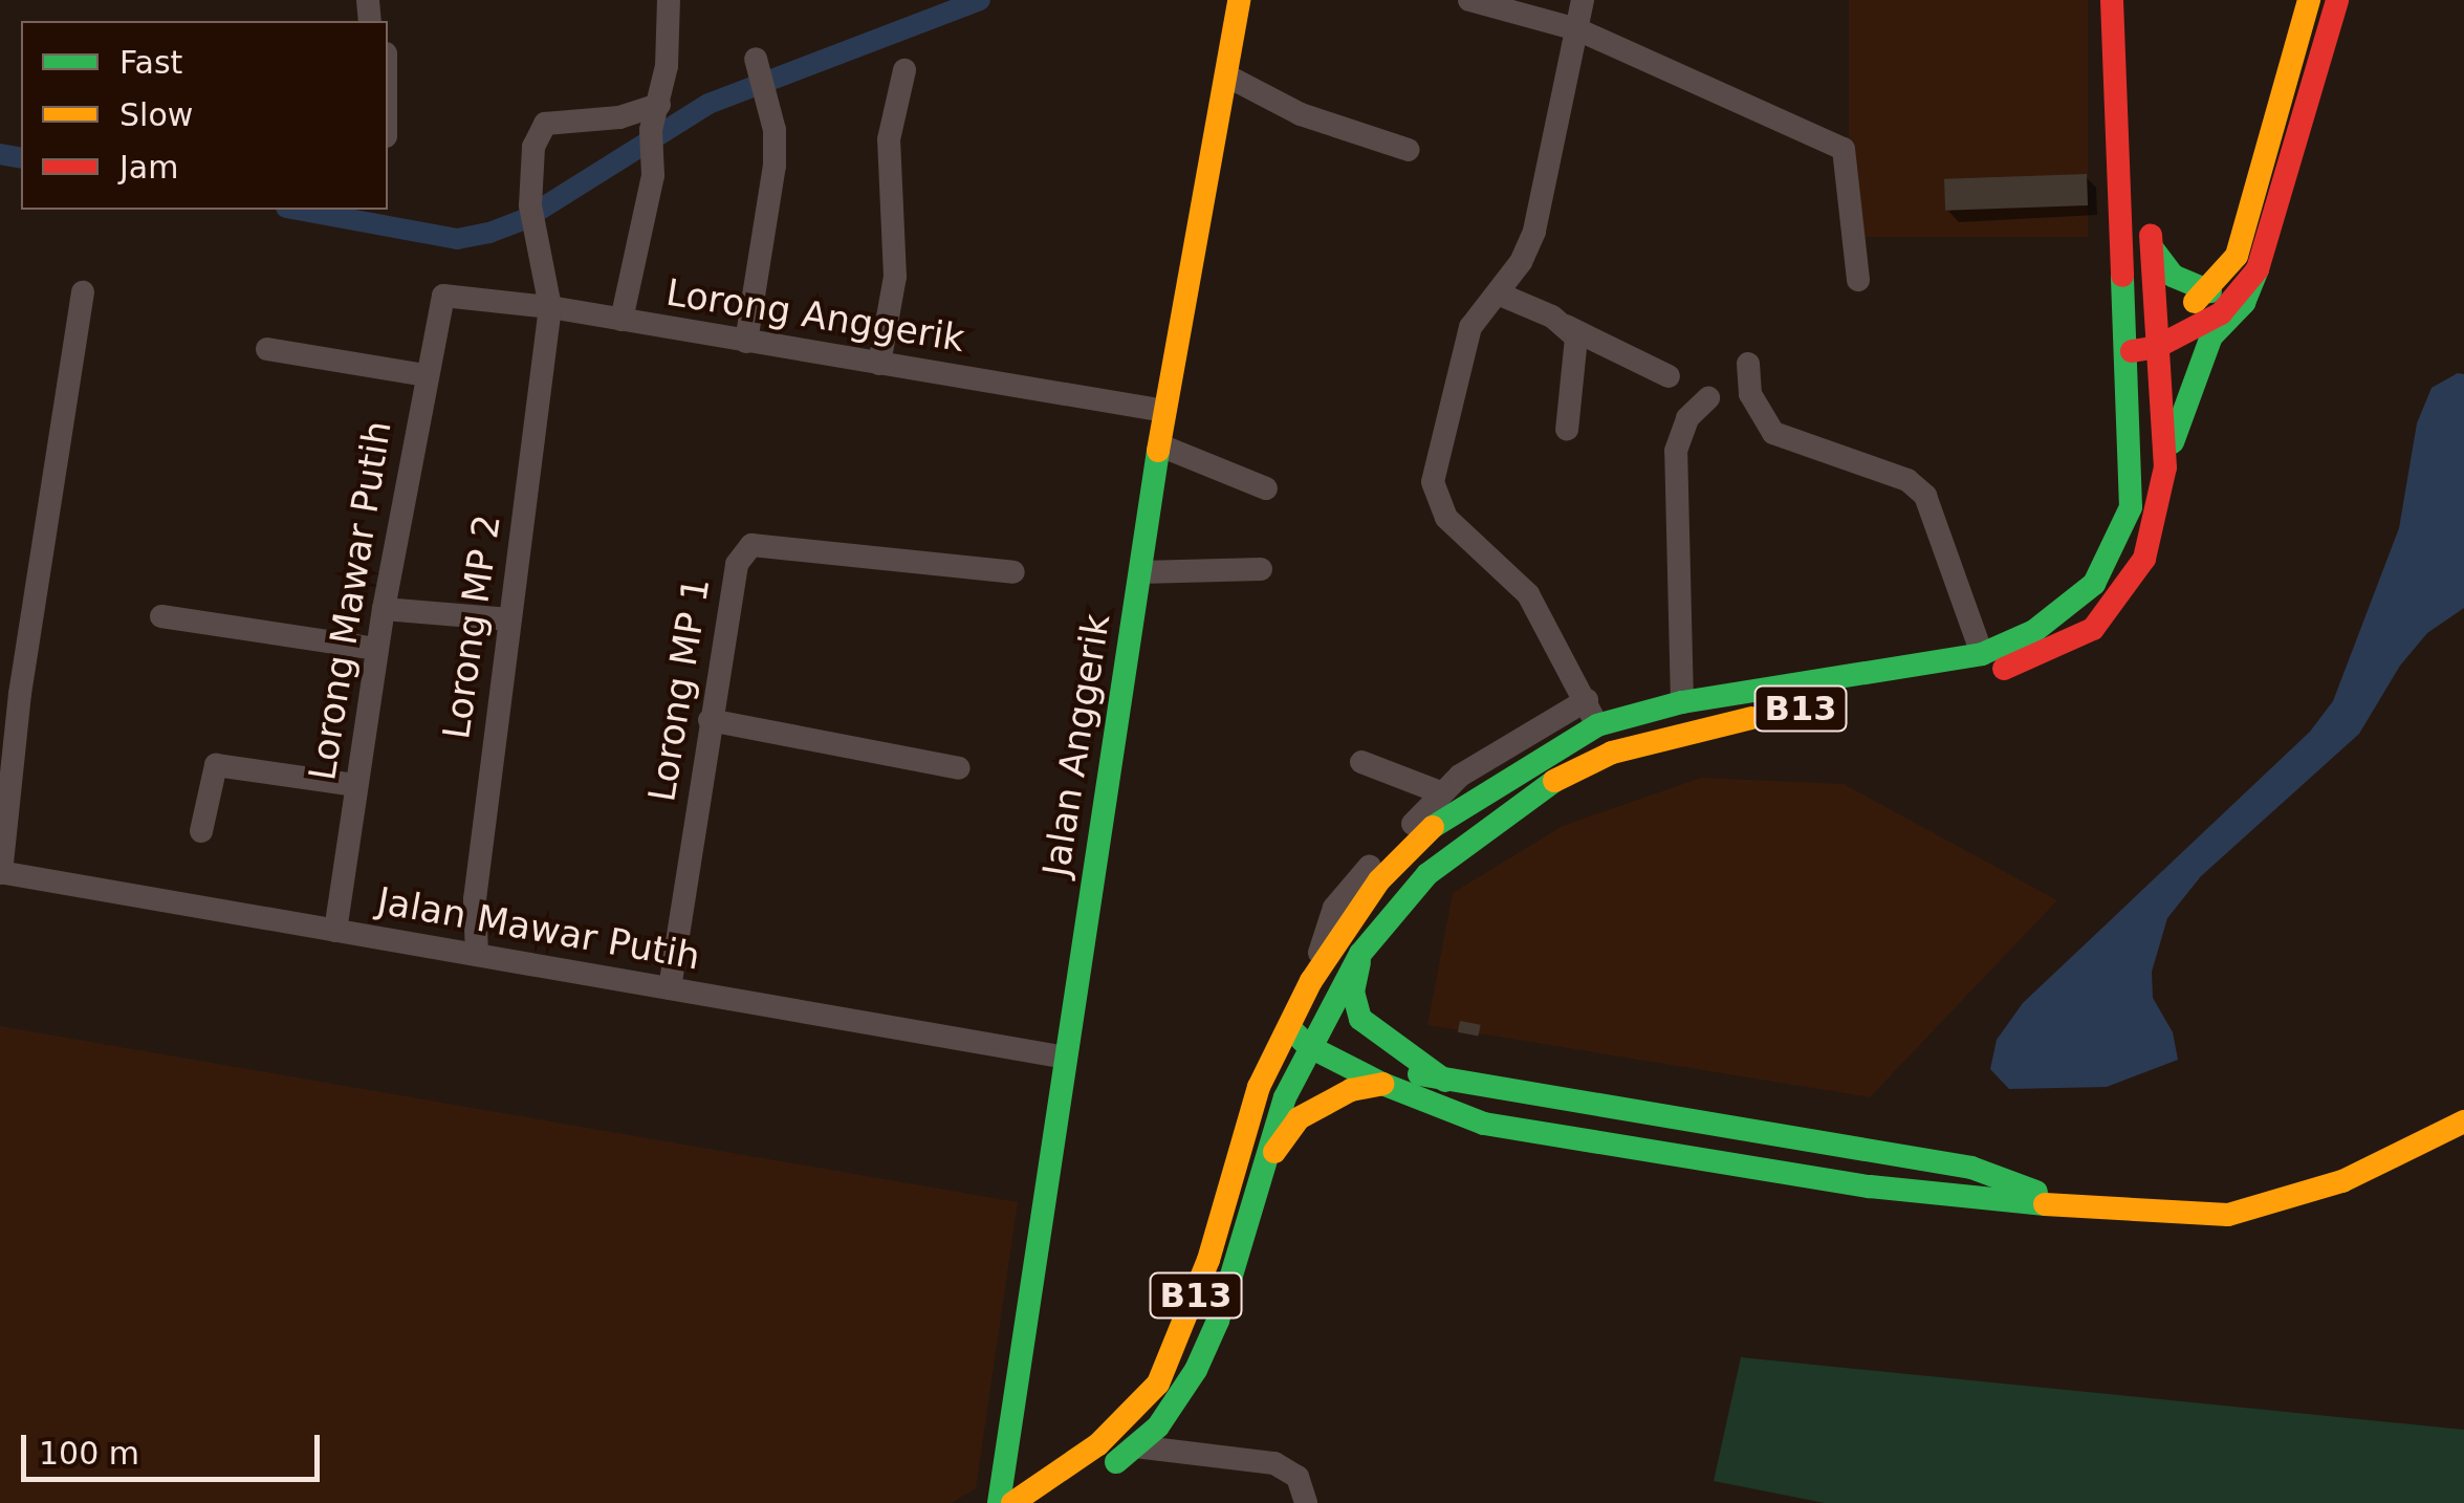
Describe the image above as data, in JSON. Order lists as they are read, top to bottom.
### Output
{
  "streets": {
    "main road": ["B13", "Jalan Anggerik"],
    "street": [
      "Lorong Anggerik",
      "Lorong Mawar Putih",
      "Lorong MP 2",
      "Lorong MP 1",
      "Jalan Mawar Putih"
    ]
  },
  "crossings": [
    ["Lorong Anggerik", "Lorong Mawar Putih"],
    ["Lorong Anggerik", "Lorong MP 2"],
    ["Lorong Anggerik", "Jalan Anggerik"],
    ["Lorong Mawar Putih", "Jalan Mawar Putih"],
    ["Lorong MP 2", "Jalan Mawar Putih"],
    ["Lorong MP 1", "Jalan Mawar Putih"],
    ["Jalan Anggerik", "Jalan Mawar Putih"]
  ],
  "legend": ["Fast", "Slow", "Jam"],
  "scale_bar": "100 m"
}
